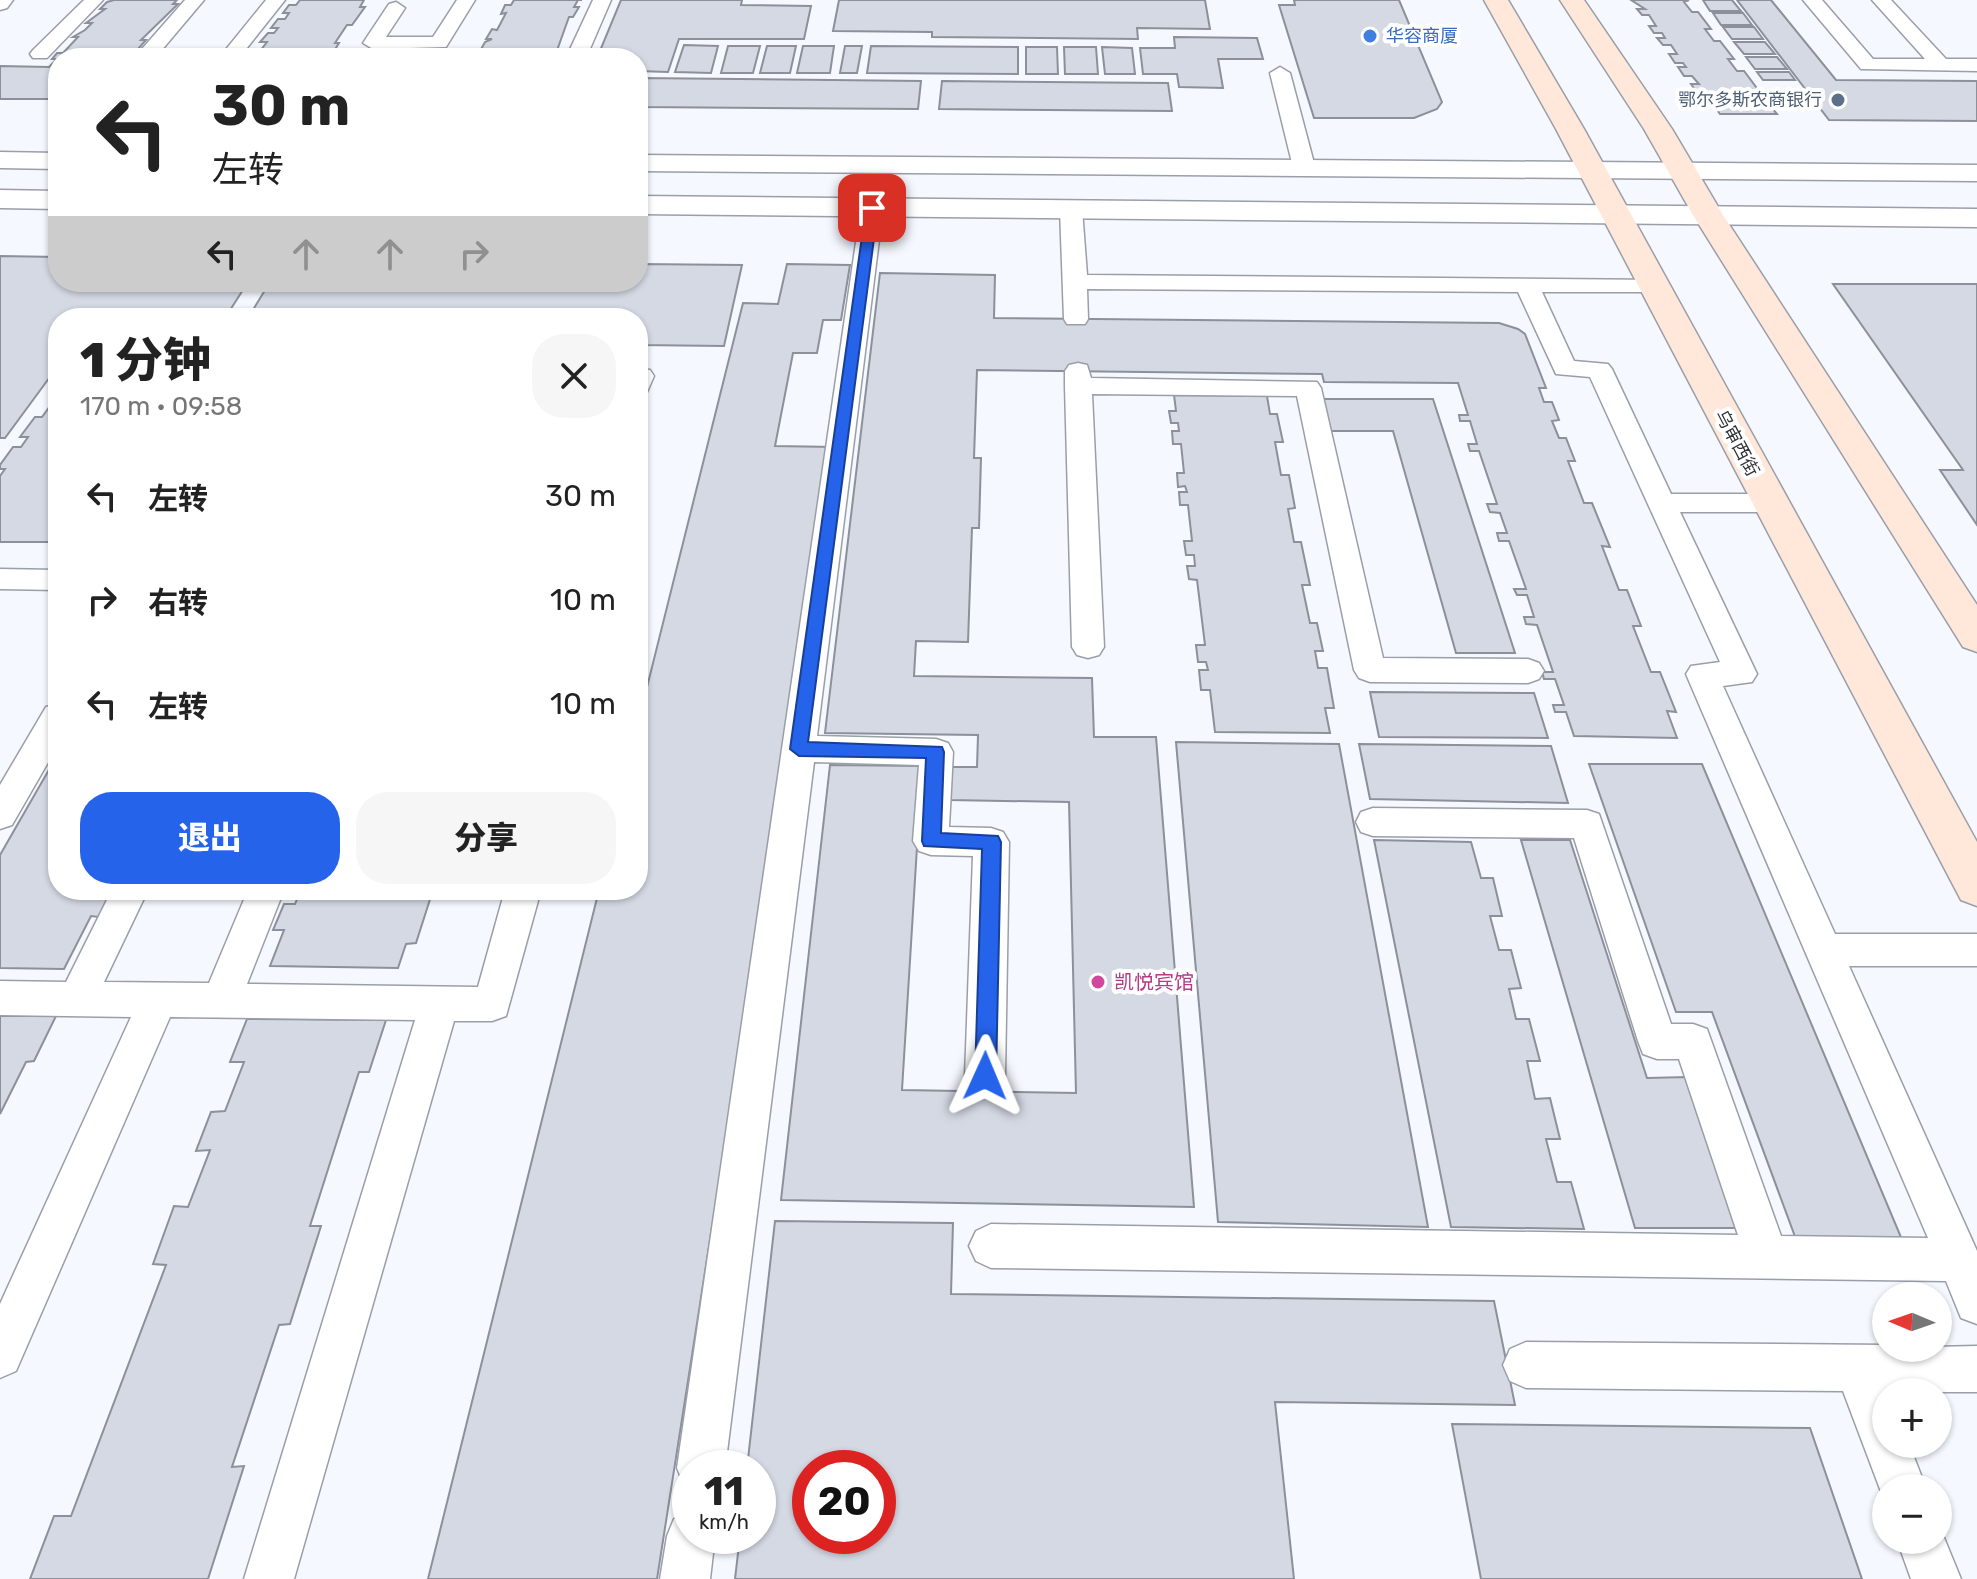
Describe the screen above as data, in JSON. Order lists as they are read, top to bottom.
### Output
{
  "streets": {
    "main road": ["乌审西街"]
  },
  "places": ["华容商厦", "鄂尔多斯农商银行", "凯悦宾馆"],
  "north": "left",
  "page": {
    "turn": ["30 m", "左转"],
    "heading": ["1 分钟", "170 m · 09:58"],
    "list": [
      {
        "name": "左转",
        "value": "30 m"
      },
      {
        "name": "右转",
        "value": "10 m"
      },
      {
        "name": "左转",
        "value": "10 m"
      }
    ],
    "buttons": ["退出", "分享"],
    "map_buttons": ["+", "−"],
    "speed": "11 km/h",
    "limit": "20"
  }
}
